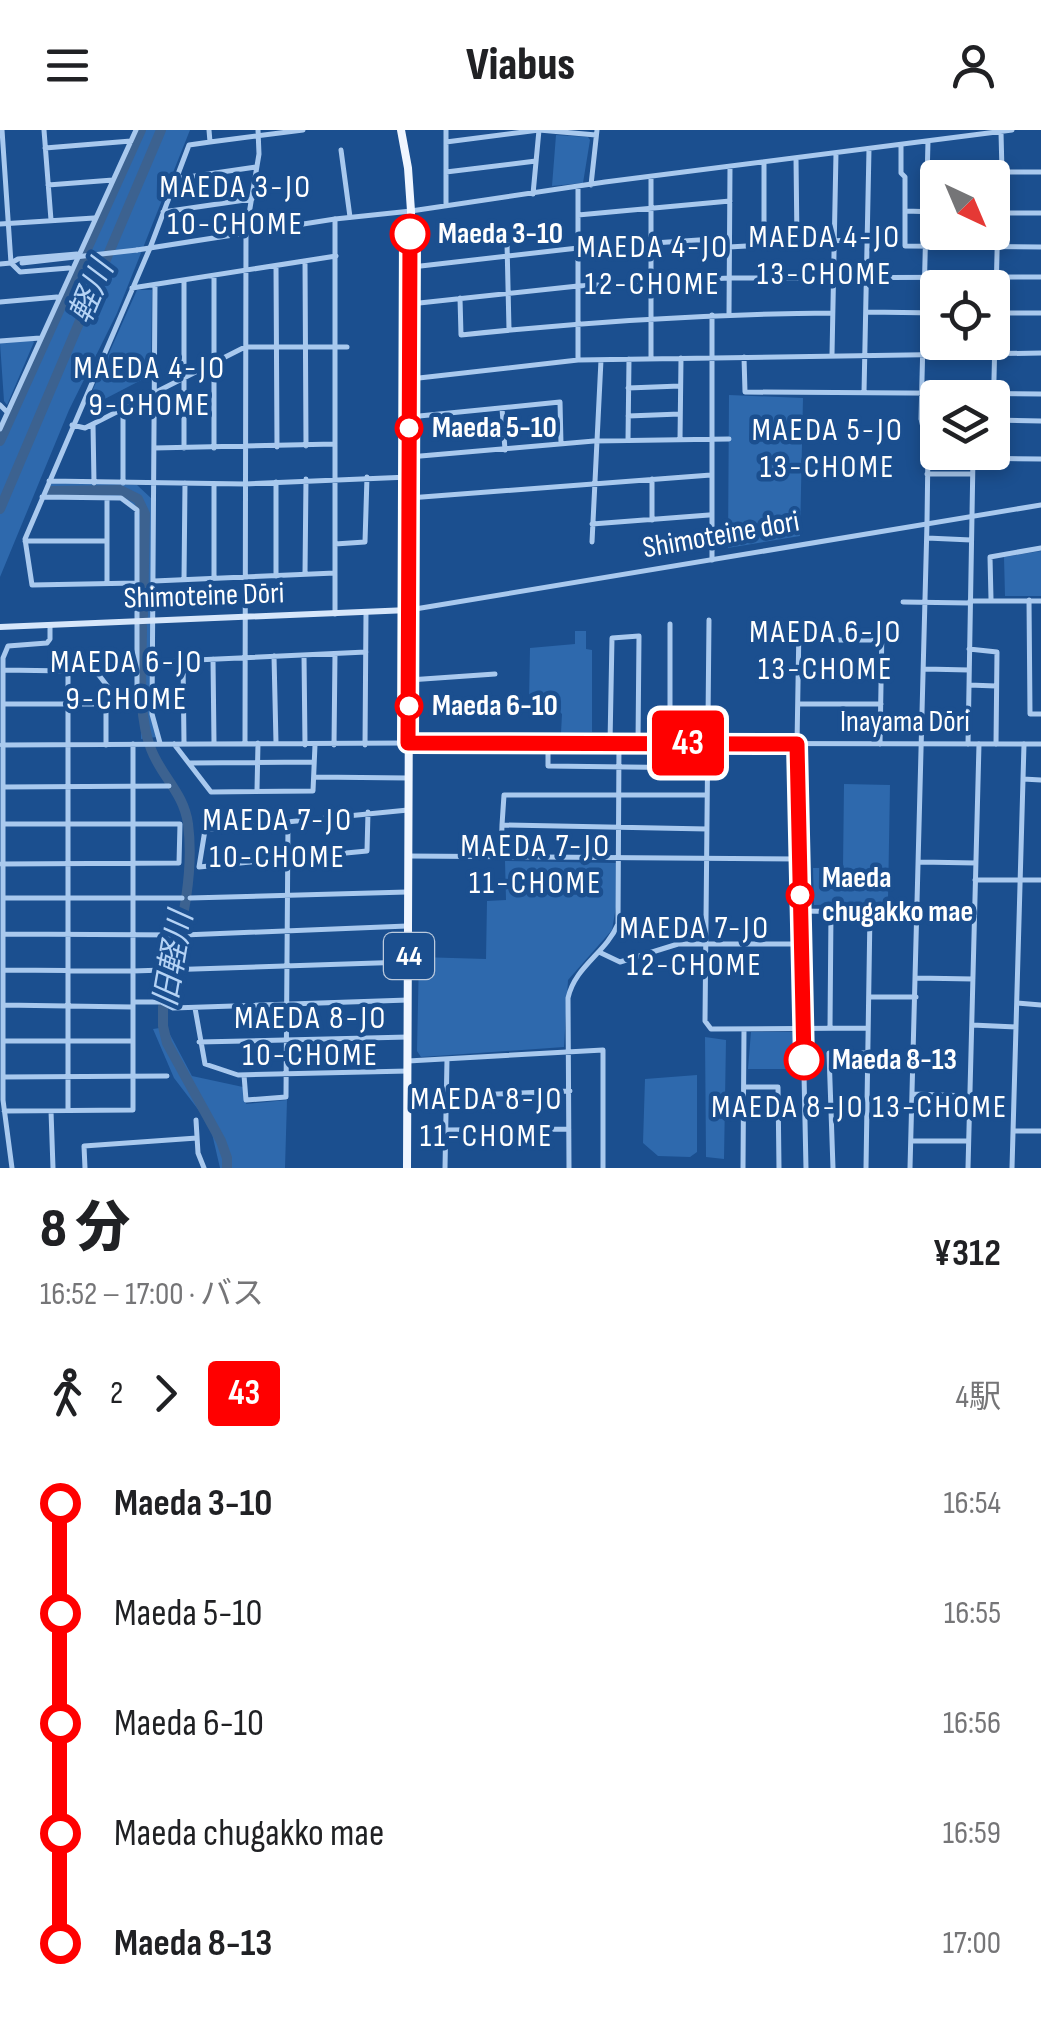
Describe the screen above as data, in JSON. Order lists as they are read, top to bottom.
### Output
{
  "streets": {
    "main road": ["Shimoteine Dōri", "44"],
    "street": ["Shimoteine dori", "Inayama Dōri"]
  },
  "crossings": [
    ["Shimoteine dori", "Shimoteine Dōri"],
    ["Shimoteine dori", "44"],
    ["Shimoteine Dōri", "44"],
    ["Inayama Dōri", "44"]
  ],
  "districts": [
    "MAEDA 3-JO 10-CHOME",
    "MAEDA 4-JO 13-CHOME",
    "MAEDA 4-JO 12-CHOME",
    "MAEDA 4-JO 9-CHOME",
    "MAEDA 5-JO 13-CHOME",
    "MAEDA 6-JO 13-CHOME",
    "MAEDA 6-JO 9-CHOME",
    "MAEDA 7-JO 10-CHOME",
    "MAEDA 7-JO 11-CHOME",
    "MAEDA 7-JO 12-CHOME",
    "MAEDA 8-JO 10-CHOME",
    "MAEDA 8-JO 11-CHOME",
    "MAEDA 8-JO 13-CHOME"
  ],
  "water": ["軽川", "旧軽川"],
  "places": [
    "Maeda 3-10",
    "Maeda 5-10",
    "Maeda 6-10",
    "Maeda chugakko mae",
    "Maeda 8-13"
  ],
  "lines": ["bus line 43"],
  "north": "bottom right",
  "page": {
    "header": "Viabus",
    "on_map": "43",
    "heading": ["8 分", "16:52 – 17:00 · バス", "¥312"],
    "legs": ["2", "43", "4駅"],
    "list": [
      {
        "name": "Maeda 3-10",
        "value": "16:54"
      },
      {
        "name": "Maeda 5-10",
        "value": "16:55"
      },
      {
        "name": "Maeda 6-10",
        "value": "16:56"
      },
      {
        "name": "Maeda chugakko mae",
        "value": "16:59"
      },
      {
        "name": "Maeda 8-13",
        "value": "17:00"
      }
    ]
  }
}
